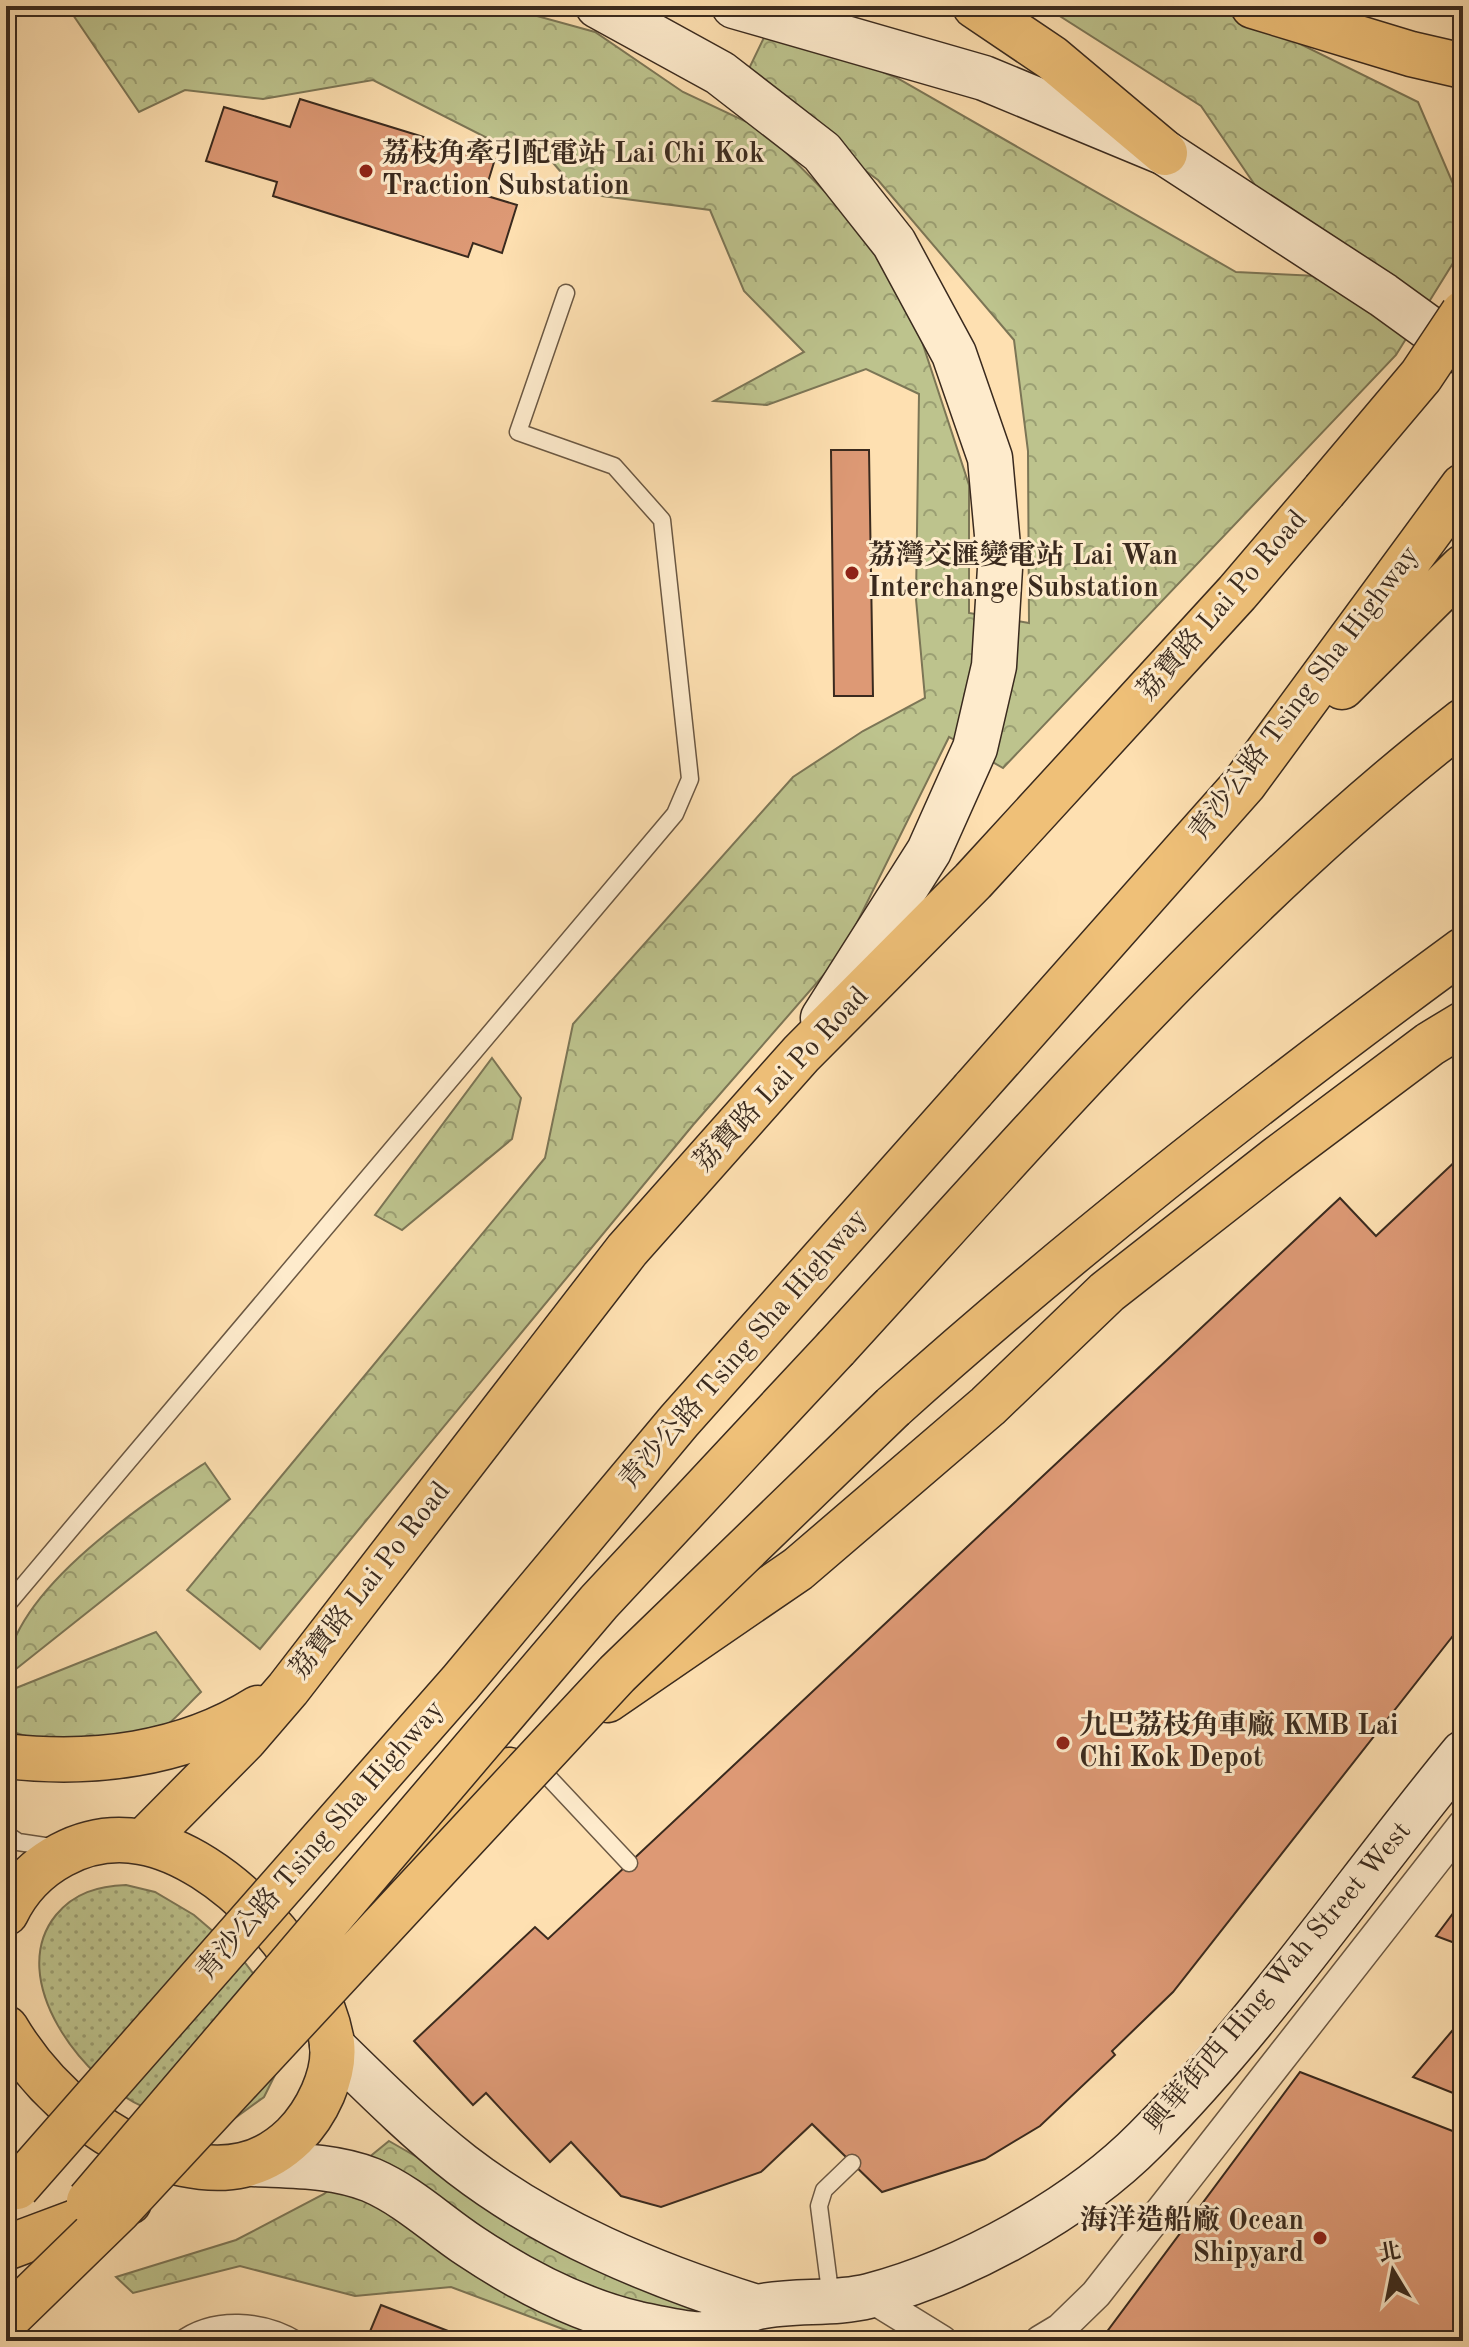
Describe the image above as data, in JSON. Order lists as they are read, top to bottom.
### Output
{
  "streets": {
    "main road": ["荔寶路 Lai Po Road", "青沙公路 Tsing Sha Highway", "興華街西 Hing Wah Street West"]
  },
  "places": [
    "荔枝角牽引配電站 Lai Chi Kok Traction Substation",
    "荔灣交匯變電站 Lai Wan Interchange Substation",
    "九巴荔枝角車廠 KMB Lai Chi Kok Depot",
    "海洋造船廠 Ocean Shipyard"
  ],
  "north": "top"
}
